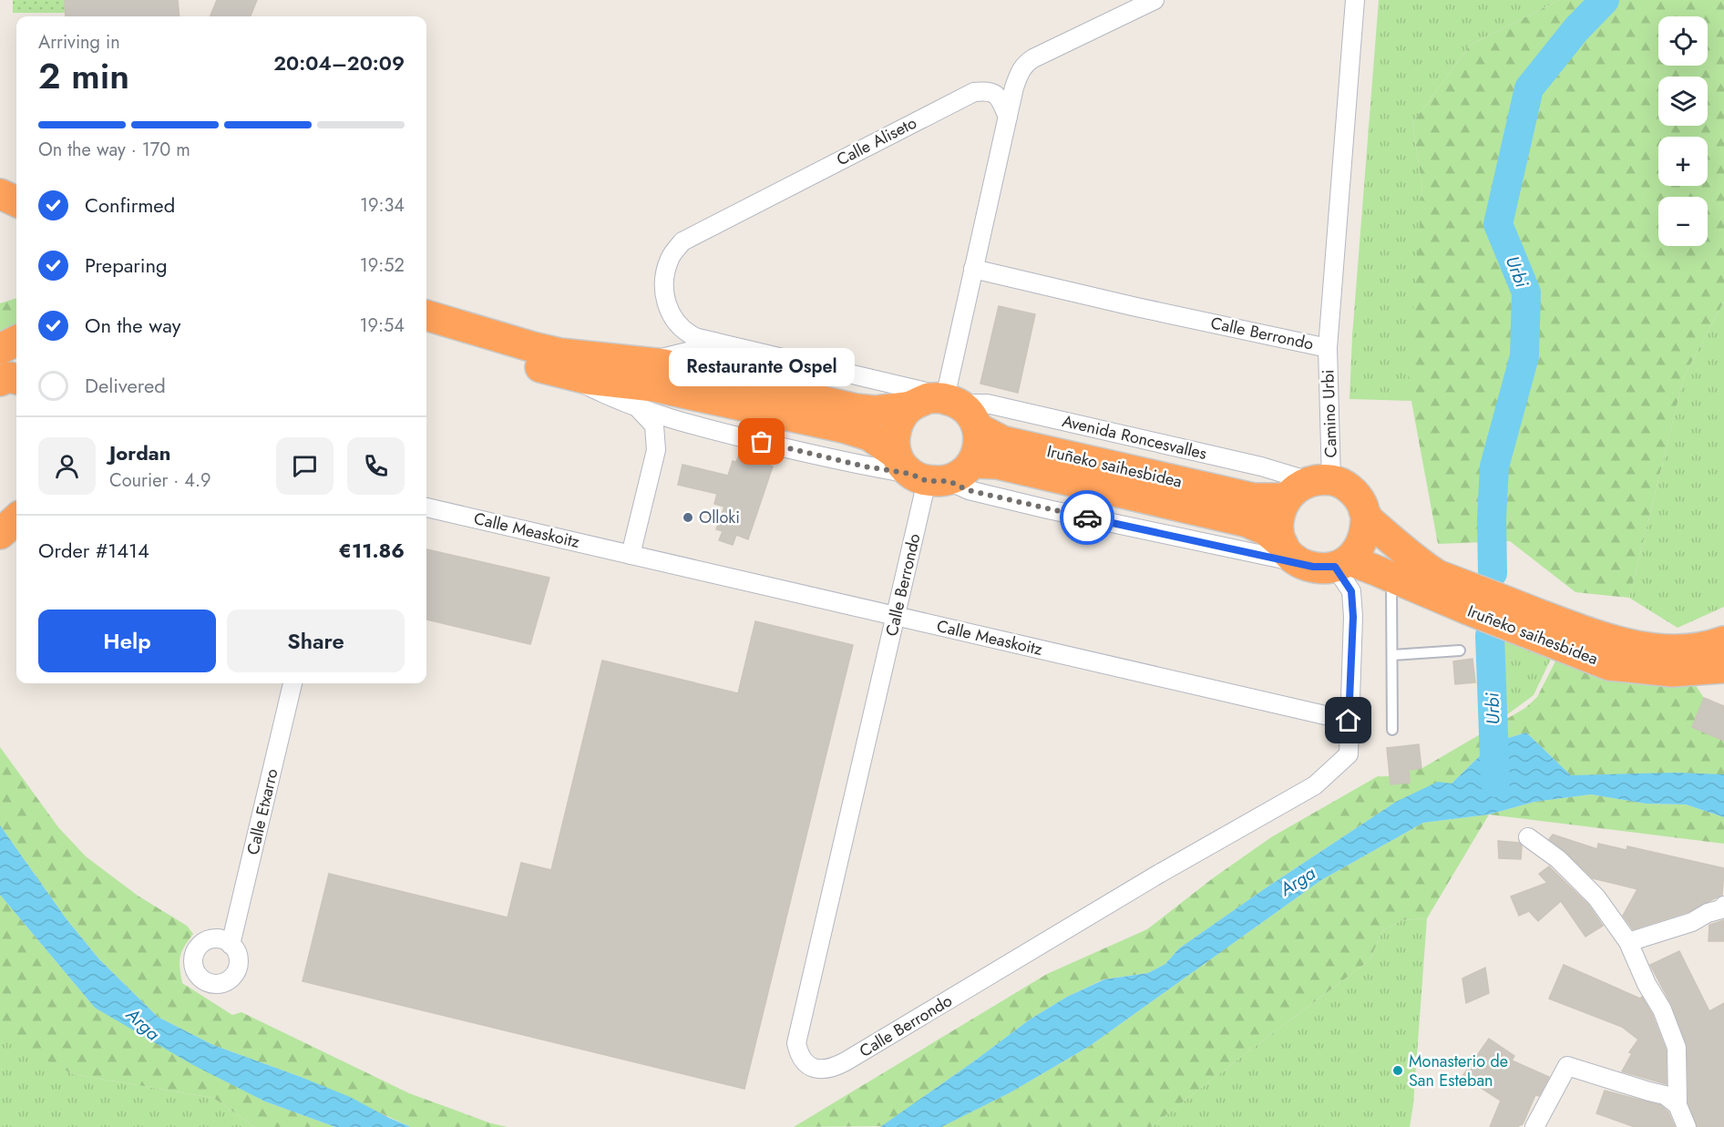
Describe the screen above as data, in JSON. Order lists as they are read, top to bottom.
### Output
{
  "streets": {
    "highway": ["Iruñeko saihesbidea"],
    "street": [
      "Calle Aliseto",
      "Calle Berrondo",
      "Camino Urbi",
      "Avenida Roncesvalles",
      "Calle Measkoitz",
      "Calle Etxarro"
    ]
  },
  "crossings": [
    ["Calle Aliseto", "Avenida Roncesvalles"],
    ["Calle Berrondo", "Camino Urbi"],
    ["Calle Berrondo", "Avenida Roncesvalles"],
    ["Calle Berrondo", "Iruñeko saihesbidea"],
    ["Calle Berrondo", "Calle Measkoitz"],
    ["Camino Urbi", "Avenida Roncesvalles"],
    ["Camino Urbi", "Iruñeko saihesbidea"],
    ["Avenida Roncesvalles", "Iruñeko saihesbidea"]
  ],
  "water": ["Urbi", "Arga"],
  "places": ["Restaurante Ospel", "Olloki", "Monasterio de San Esteban"],
  "page": {
    "map_buttons": ["+", "−"],
    "heading": ["2 min", "Arriving in", "20:04–20:09"],
    "panel": [
      "Jordan",
      "Courier · 4.9",
      "Order #1414",
      "€11.86"
    ],
    "bar": "On the way · 170 m",
    "list": [
      ["Confirmed", "19:34"],
      ["Preparing", "19:52"],
      ["On the way", "19:54"],
      "Delivered"
    ],
    "bubble": "Restaurante Ospel",
    "buttons": ["Help", "Share"]
  }
}
